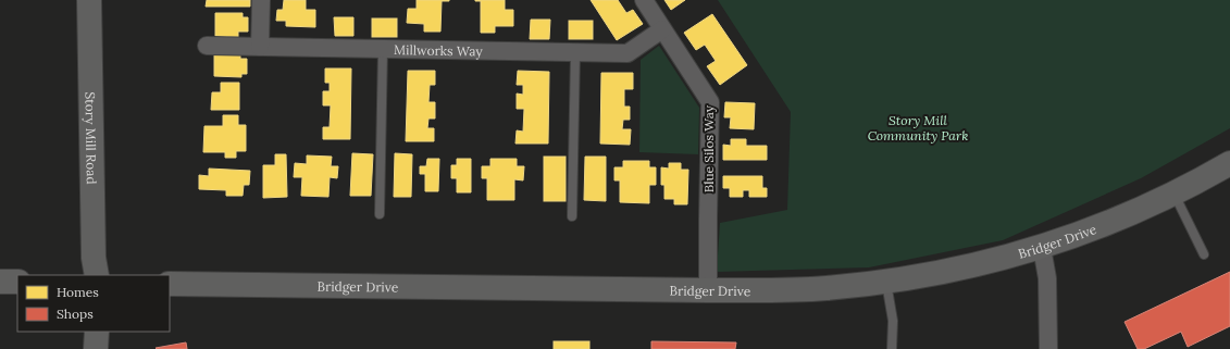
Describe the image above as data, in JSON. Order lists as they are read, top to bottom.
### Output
{
  "streets": {
    "main road": ["Story Mill Road", "Bridger Drive"],
    "street": ["Millworks Way", "Blue Silos Way"]
  },
  "crossings": [
    ["Millworks Way", "Blue Silos Way"],
    ["Blue Silos Way", "Bridger Drive"]
  ],
  "parks": ["Story Mill Community Park"],
  "legend": ["Homes", "Shops"]
}
